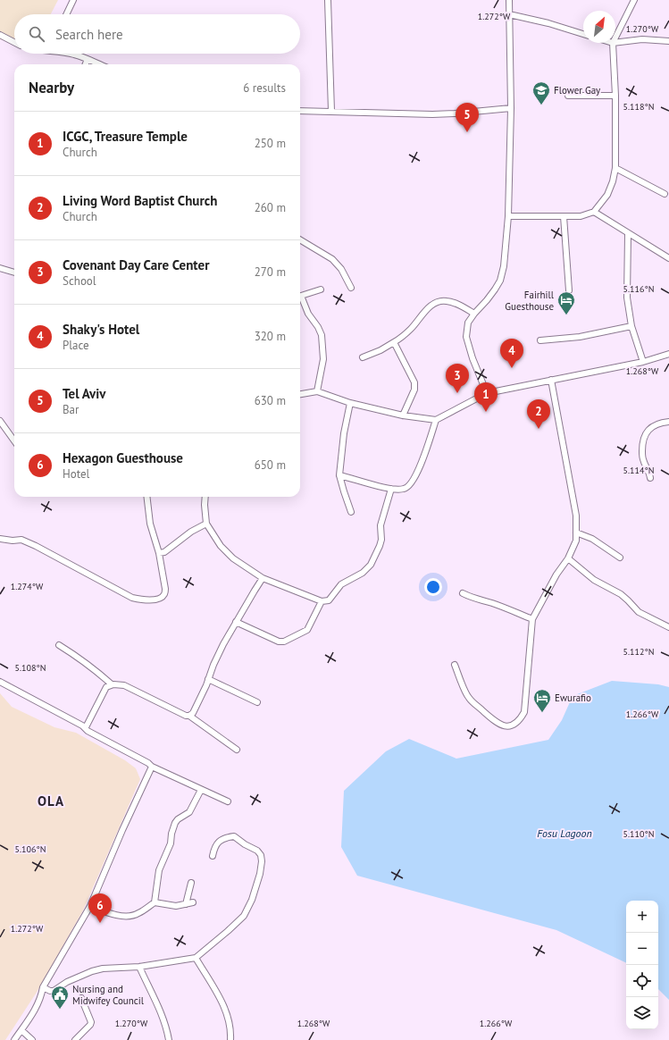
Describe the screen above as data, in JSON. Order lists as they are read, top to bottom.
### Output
{
  "districts": ["OLA"],
  "water": ["Fosu Lagoon"],
  "places": {
    "school or university": ["Flower Gay"],
    "hotel": ["Fairhill Guesthouse", "Ewurafio"],
    "public building": ["Nursing and Midwifey Council"]
  },
  "north": "top right",
  "page": {
    "search": "Search here",
    "heading": ["Nearby", "6 results"],
    "pins": [
      "5",
      "4",
      "3",
      "1",
      "2",
      "6"
    ],
    "list": [
      {
        "mark": "1",
        "name": "ICGC, Treasure Temple",
        "note": "Church",
        "value": "250 m"
      },
      {
        "mark": "2",
        "name": "Living Word Baptist Church",
        "note": "Church",
        "value": "260 m"
      },
      {
        "mark": "3",
        "name": "Covenant Day Care Center",
        "note": "School",
        "value": "270 m"
      },
      {
        "mark": "4",
        "name": "Shaky's Hotel",
        "note": "Place",
        "value": "320 m"
      },
      {
        "mark": "5",
        "name": "Tel Aviv",
        "note": "Bar",
        "value": "630 m"
      },
      {
        "mark": "6",
        "name": "Hexagon Guesthouse",
        "note": "Hotel",
        "value": "650 m"
      }
    ],
    "map_buttons": ["+", "−"]
  },
  "coordinates": [
    "1.272°W",
    "1.270°W",
    "5.118°N",
    "5.116°N",
    "1.268°W",
    "5.114°N",
    "1.274°W",
    "5.112°N",
    "5.108°N",
    "1.266°W",
    "5.110°N",
    "5.106°N"
  ]
}
